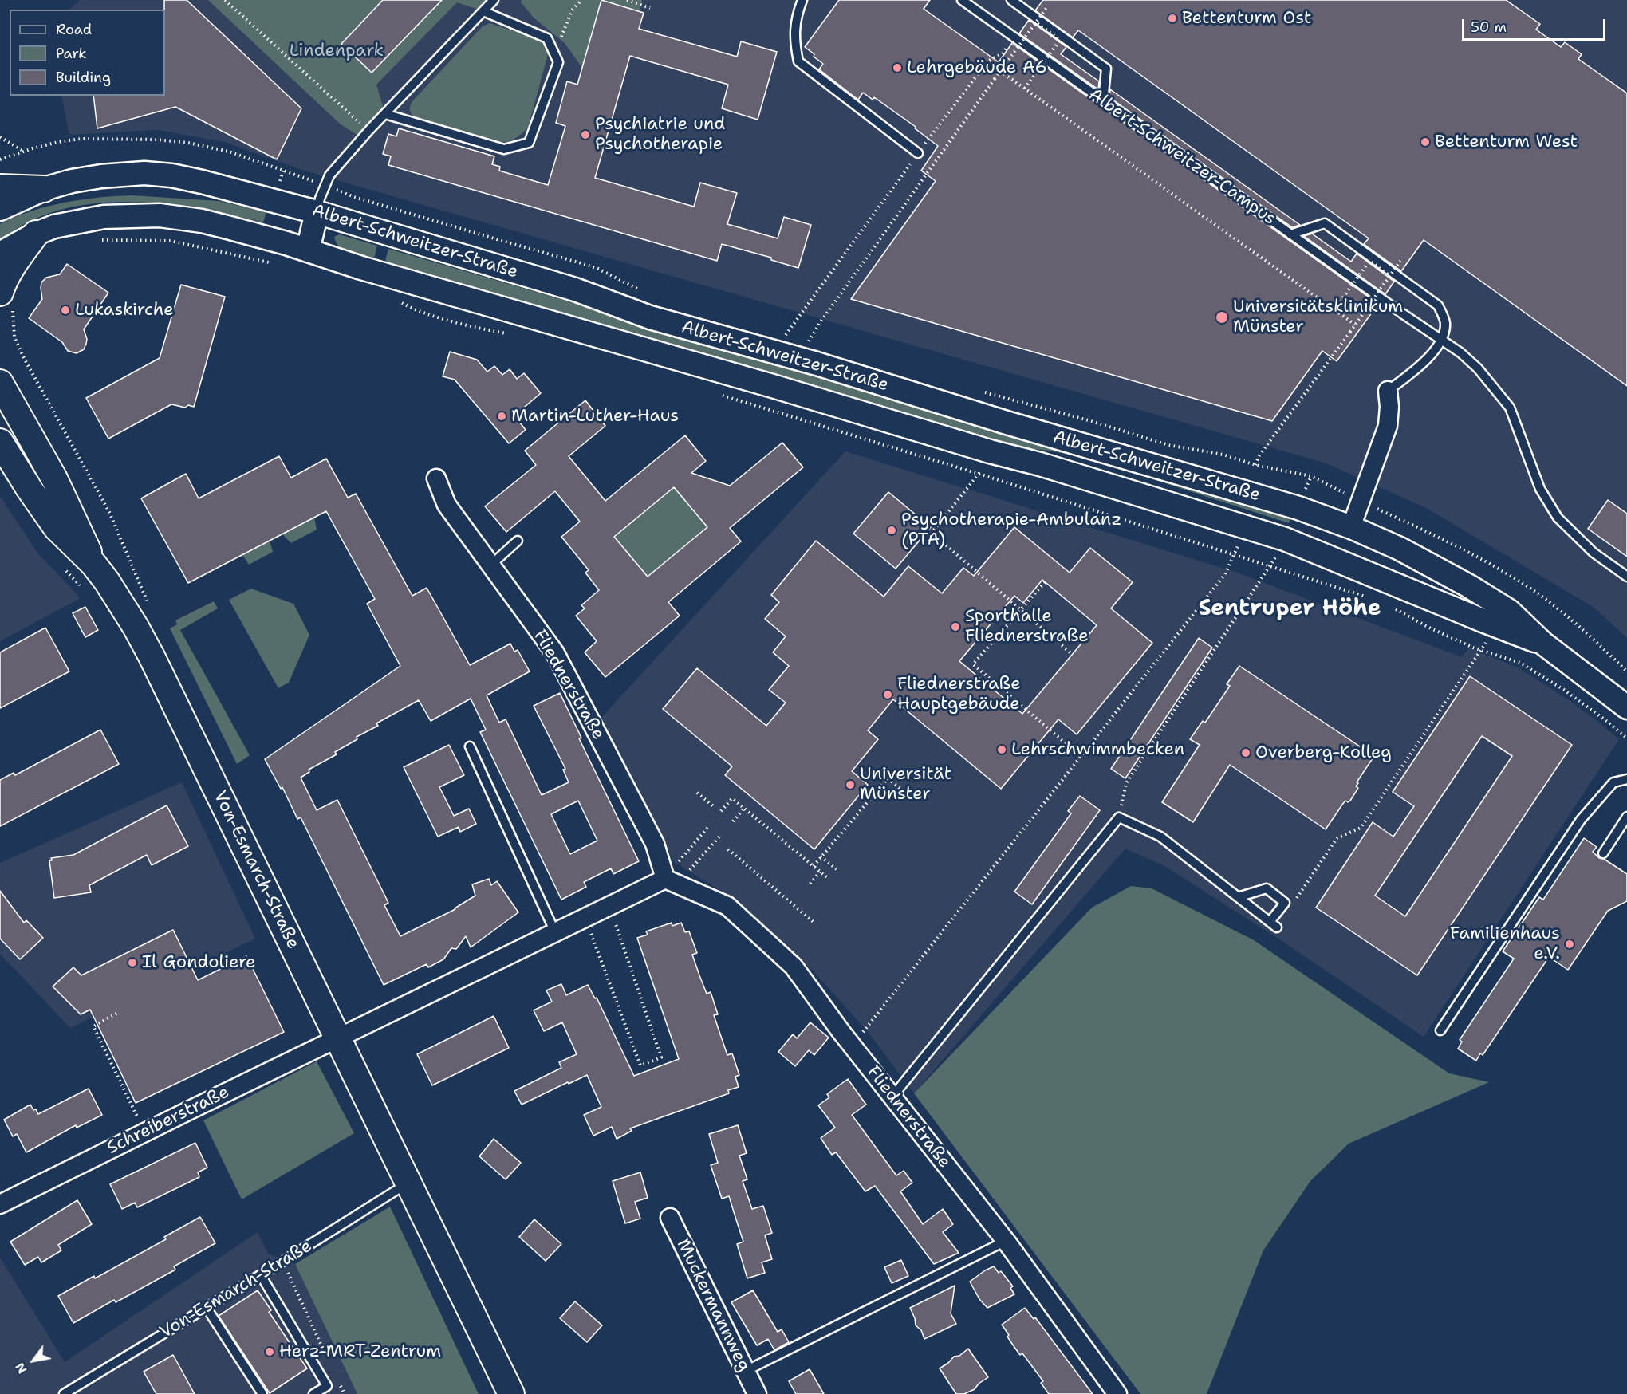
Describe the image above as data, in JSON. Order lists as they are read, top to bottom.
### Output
{
  "streets": {
    "main road": ["Von-Esmarch-Straße"],
    "street": [
      "Albert-Schweitzer-Straße",
      "Fliednerstraße",
      "Schreiberstraße",
      "Muckermannweg"
    ],
    "lane": ["Albert-Schweitzer-Campus"]
  },
  "crossings": [
    ["Von-Esmarch-Straße", "Schreiberstraße"]
  ],
  "districts": ["Sentruper Höhe"],
  "parks": ["Lindenpark"],
  "places": [
    "Bettenturm Ost",
    "Lehrgebäude A6",
    "Psychiatrie und Psychotherapie",
    "Bettenturm West",
    "Lukaskirche",
    "Universitätsklinikum Münster",
    "Martin-Luther-Haus",
    "Psychotherapie-Ambulanz (PTA)",
    "Sporthalle Fliednerstraße",
    "Fliednerstraße Hauptgebäude",
    "Lehrschwimmbecken",
    "Overberg-Kolleg",
    "Universität Münster",
    "Familienhaus e.V.",
    "Il Gondoliere",
    "Herz-MRT-Zentrum"
  ],
  "legend": ["Road", "Park", "Building"],
  "scale_bar": "50 m",
  "north": "bottom left"
}
